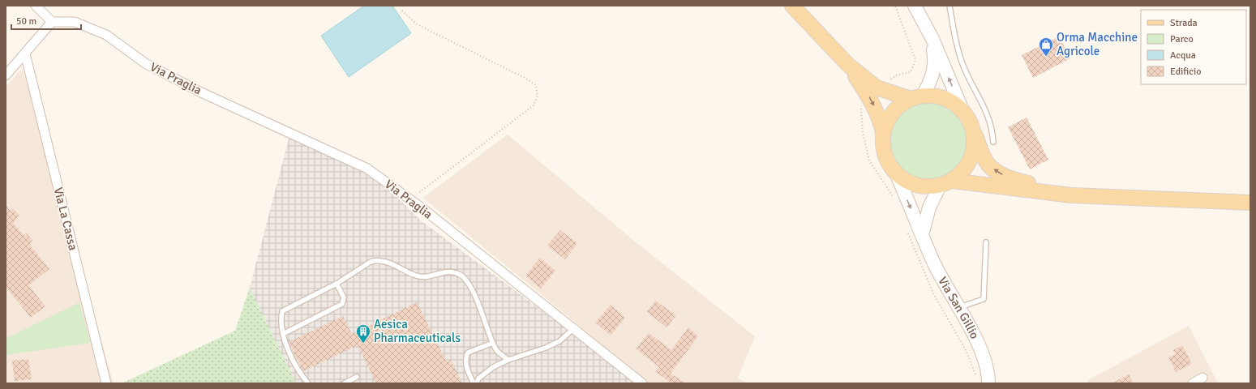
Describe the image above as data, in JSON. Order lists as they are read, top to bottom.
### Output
{
  "streets": {
    "street": ["Via Praglia", "Via La Cassa", "Via San Gillio"]
  },
  "places": {
    "shop": ["Orma Macchine Agricole"],
    "building": ["Aesica Pharmaceuticals"]
  },
  "legend": [
    "Strada",
    "Parco",
    "Acqua",
    "Edificio"
  ],
  "scale_bar": "50 m"
}
